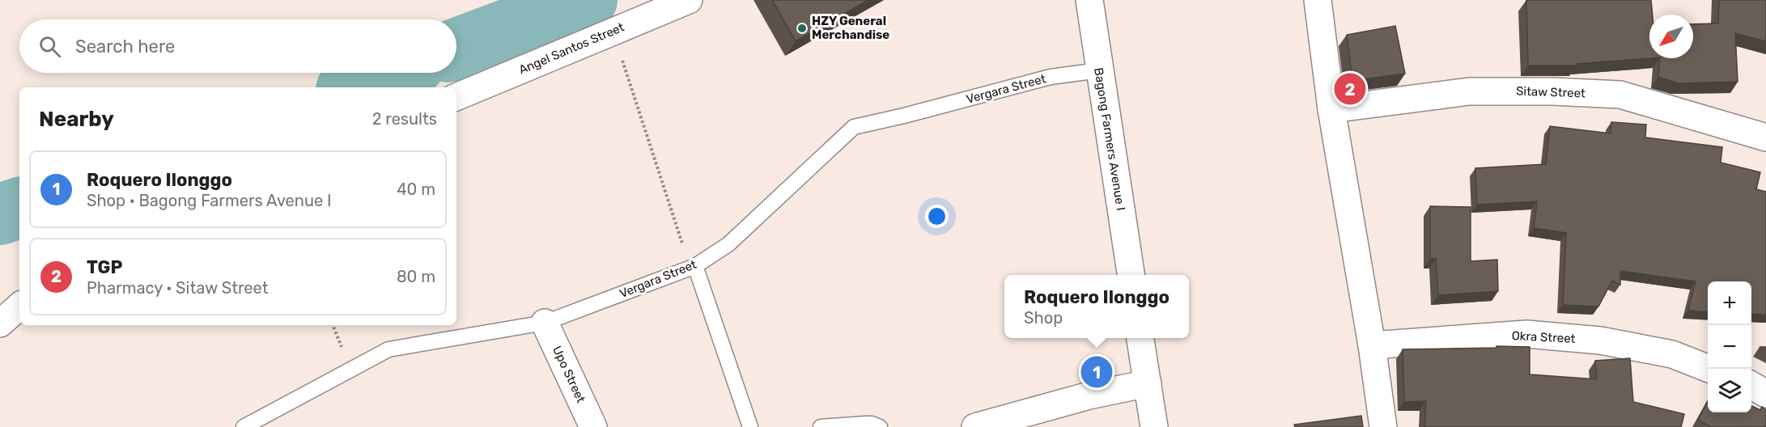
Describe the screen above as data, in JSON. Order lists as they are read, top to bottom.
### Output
{
  "streets": {
    "street": [
      "Angel Santos Street",
      "Sitaw Street",
      "Bagong Farmers Avenue I",
      "Okra Street",
      "Upo Street"
    ],
    "lane": ["Vergara Street"]
  },
  "crossings": [
    ["Vergara Street", "Bagong Farmers Avenue I"],
    ["Vergara Street", "Upo Street"]
  ],
  "places": ["HZY General Merchandise"],
  "north": "bottom left",
  "page": {
    "search": "Search here",
    "pins": ["2", "1"],
    "heading": ["Nearby", "2 results"],
    "list": [
      {
        "mark": "1",
        "name": "Roquero Ilonggo",
        "note": "Shop · Bagong Farmers Avenue I",
        "value": "40 m"
      },
      {
        "mark": "2",
        "name": "TGP",
        "note": "Pharmacy · Sitaw Street",
        "value": "80 m"
      }
    ],
    "popup": ["Roquero Ilonggo", "Shop"],
    "map_buttons": ["+", "−"]
  }
}
